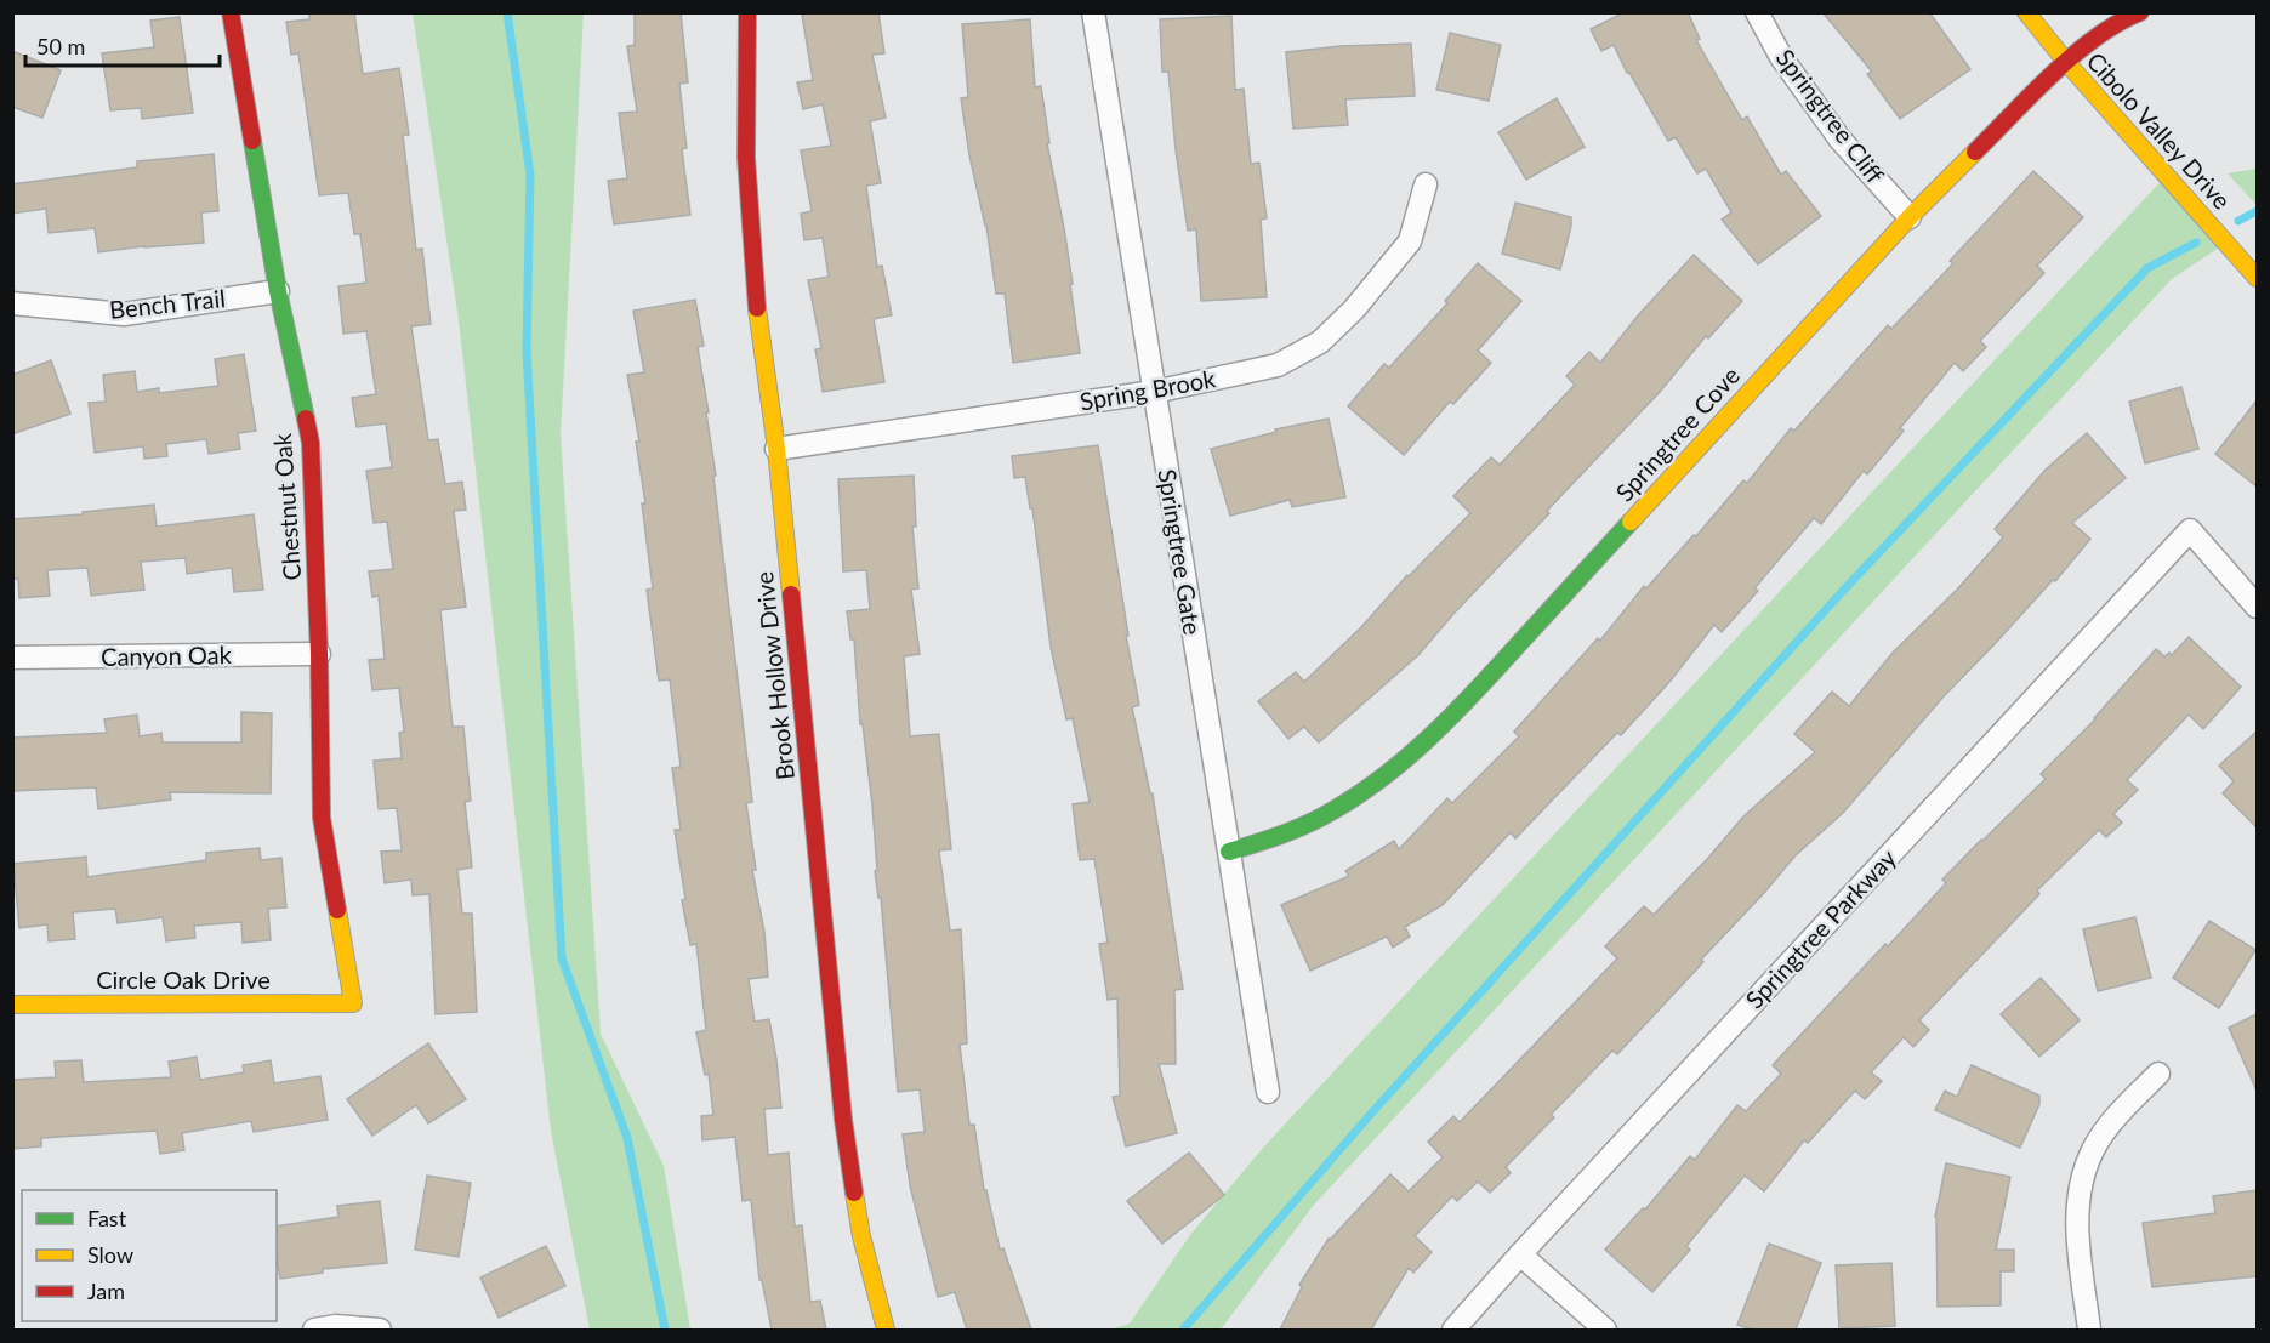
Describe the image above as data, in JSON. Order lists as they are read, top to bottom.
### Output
{
  "streets": {
    "street": [
      "Springtree Cliff",
      "Cibolo Valley Drive",
      "Bench Trail",
      "Spring Brook",
      "Springtree Cove",
      "Chestnut Oak",
      "Springtree Gate",
      "Canyon Oak",
      "Brook Hollow Drive",
      "Springtree Parkway",
      "Circle Oak Drive"
    ]
  },
  "crossings": [
    ["Springtree Cliff", "Springtree Cove"],
    ["Cibolo Valley Drive", "Springtree Cove"],
    ["Bench Trail", "Chestnut Oak"],
    ["Spring Brook", "Springtree Gate"],
    ["Spring Brook", "Brook Hollow Drive"],
    ["Springtree Cove", "Springtree Gate"],
    ["Chestnut Oak", "Canyon Oak"],
    ["Chestnut Oak", "Circle Oak Drive"]
  ],
  "legend": ["Fast", "Slow", "Jam"],
  "scale_bar": "50 m"
}
